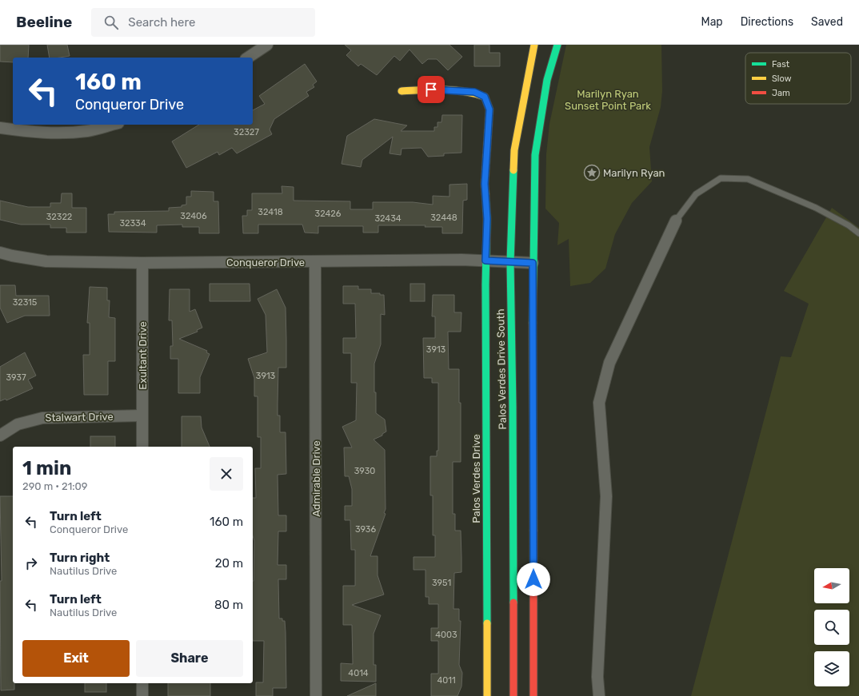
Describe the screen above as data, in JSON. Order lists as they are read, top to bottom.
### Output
{
  "streets": {
    "main road": ["Palos Verdes Drive South", "Palos Verdes Drive"],
    "street": [
      "Conqueror Drive",
      "Exultant Drive",
      "Stalwart Drive",
      "Admirable Drive"
    ]
  },
  "crossings": [
    ["Conqueror Drive", "Exultant Drive"],
    ["Conqueror Drive", "Palos Verdes Drive South"],
    ["Conqueror Drive", "Admirable Drive"],
    ["Conqueror Drive", "Palos Verdes Drive"],
    ["Exultant Drive", "Stalwart Drive"]
  ],
  "parks": ["Marilyn Ryan Sunset Point Park"],
  "places": {
    "place": ["Marilyn Ryan"]
  },
  "house_numbers": [
    "32327",
    "32418",
    "32426",
    "32406",
    "32322",
    "32448",
    "32434",
    "32334",
    "32315",
    "3913",
    "3913",
    "3937",
    "3930",
    "3936",
    "3951",
    "4003",
    "4014",
    "4011"
  ],
  "legend": ["Fast", "Slow", "Jam"],
  "north": "left",
  "page": {
    "header": "Beeline",
    "search": "Search here",
    "nav": ["Map", "Directions", "Saved"],
    "turn": ["160 m", "Conqueror Drive"],
    "heading": ["1 min", "290 m · 21:09"],
    "list": [
      {
        "name": "Turn left",
        "note": "Conqueror Drive",
        "value": "160 m"
      },
      {
        "name": "Turn right",
        "note": "Nautilus Drive",
        "value": "20 m"
      },
      {
        "name": "Turn left",
        "note": "Nautilus Drive",
        "value": "80 m"
      }
    ],
    "buttons": ["Exit", "Share"]
  }
}
